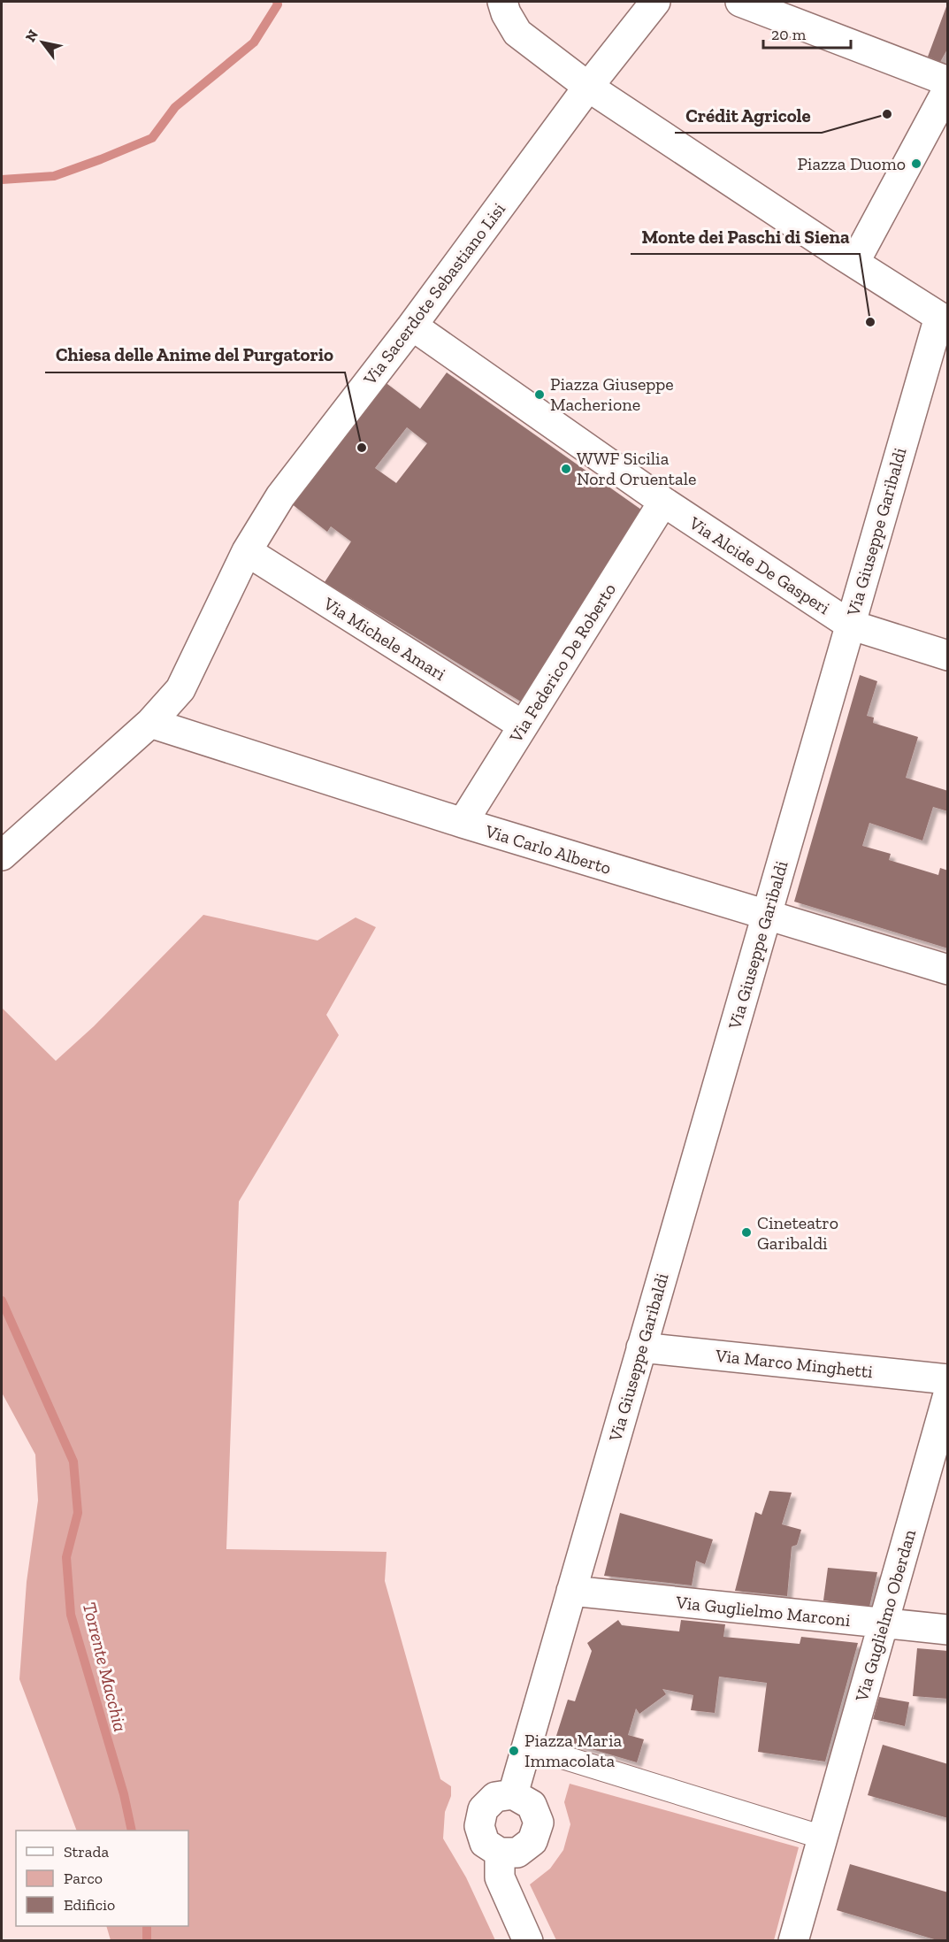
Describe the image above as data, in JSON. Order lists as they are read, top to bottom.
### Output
{
  "streets": {
    "street": [
      "Via Sacerdote Sebastiano Lisi",
      "Via Giuseppe Garibaldi",
      "Via Alcide De Gasperi",
      "Via Michele Amari",
      "Via Federico De Roberto",
      "Via Carlo Alberto",
      "Via Marco Minghetti",
      "Via Guglielmo Marconi",
      "Via Guglielmo Oberdan"
    ]
  },
  "crossings": [
    ["Via Sacerdote Sebastiano Lisi", "Via Alcide De Gasperi"],
    ["Via Sacerdote Sebastiano Lisi", "Via Michele Amari"],
    ["Via Sacerdote Sebastiano Lisi", "Via Carlo Alberto"],
    ["Via Giuseppe Garibaldi", "Via Alcide De Gasperi"],
    ["Via Giuseppe Garibaldi", "Via Carlo Alberto"],
    ["Via Giuseppe Garibaldi", "Via Marco Minghetti"],
    ["Via Giuseppe Garibaldi", "Via Guglielmo Marconi"],
    ["Via Alcide De Gasperi", "Via Federico De Roberto"],
    ["Via Michele Amari", "Via Federico De Roberto"],
    ["Via Federico De Roberto", "Via Carlo Alberto"],
    ["Via Guglielmo Marconi", "Via Guglielmo Oberdan"]
  ],
  "water": ["Torrente Macchia"],
  "places": [
    "Crédit Agricole",
    "Piazza Duomo",
    "Monte dei Paschi di Siena",
    "Piazza Giuseppe Macherione",
    "Chiesa delle Anime del Purgatorio",
    "WWF Sicilia Nord Oruentale",
    "Cineteatro Garibaldi",
    "Piazza Maria Immacolata"
  ],
  "legend": ["Strada", "Parco", "Edificio"],
  "scale_bar": "20 m",
  "north": "top left"
}
